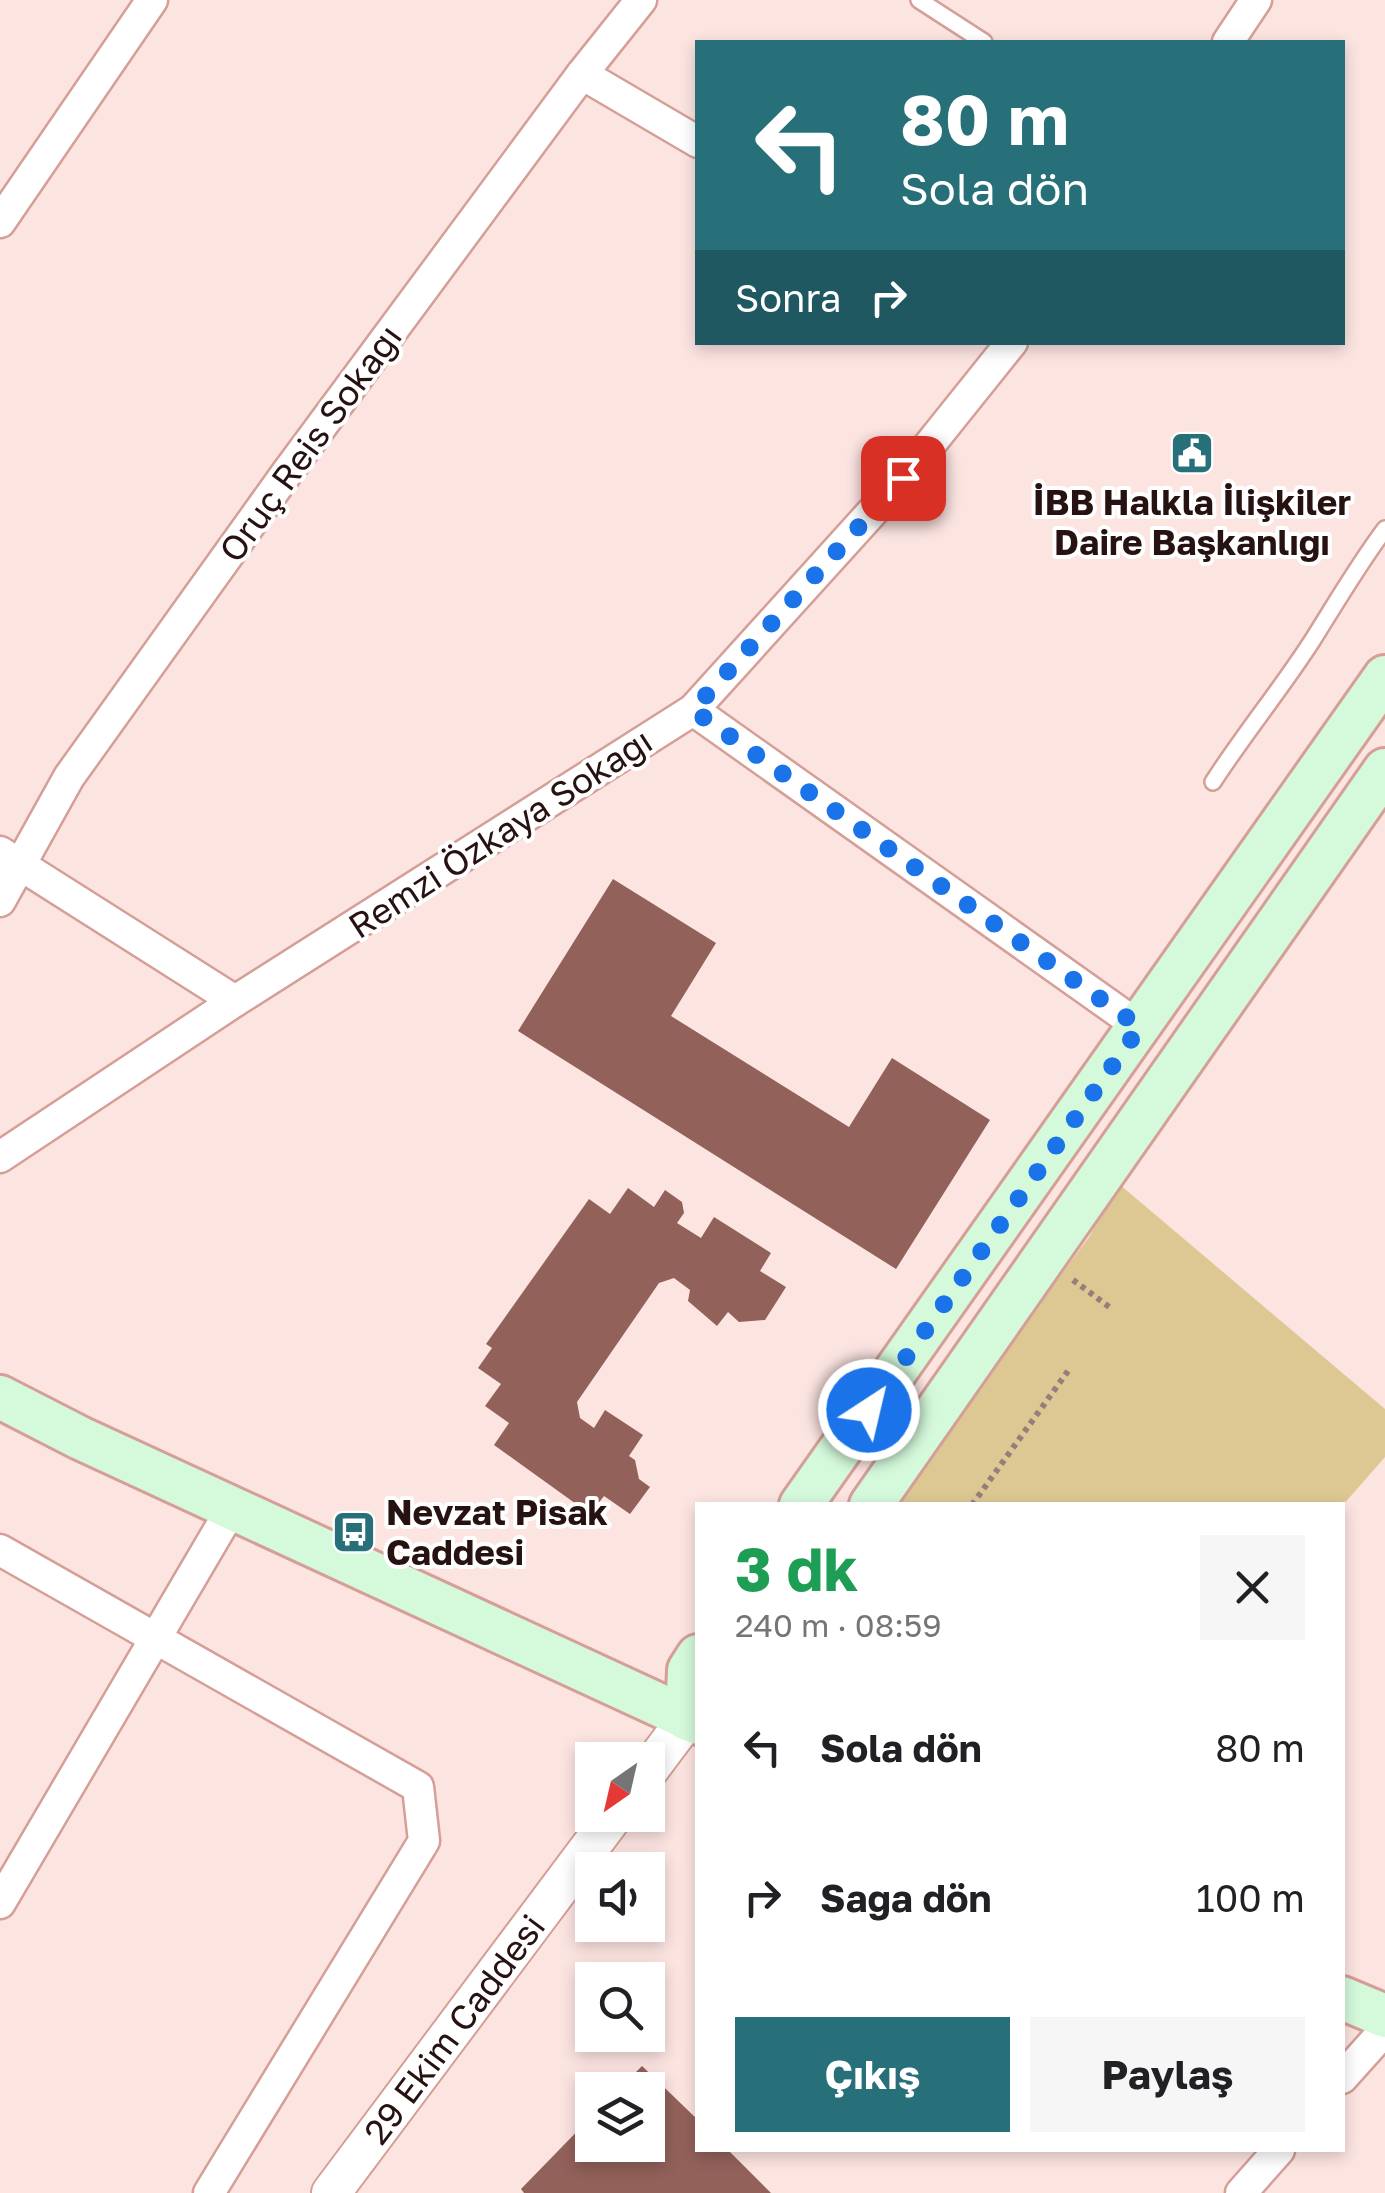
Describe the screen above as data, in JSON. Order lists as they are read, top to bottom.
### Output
{
  "streets": {
    "street": ["Oruç Reis Sokağı", "Remzi Özkaya Sokağı", "29 Ekim Caddesi"]
  },
  "places": {
    "public building": ["İBB Halkla İlişkiler Daire Başkanlığı"],
    "bus stop": ["Nevzat Pisak Caddesi"]
  },
  "north": "bottom left",
  "page": {
    "turn": ["80 m", "Sola dön"],
    "then": "Sonra",
    "heading": ["3 dk", "240 m · 08:59"],
    "list": [
      {
        "name": "Sola dön",
        "value": "80 m"
      },
      {
        "name": "Sağa dön",
        "value": "100 m"
      }
    ],
    "buttons": ["Çıkış", "Paylaş"]
  }
}
